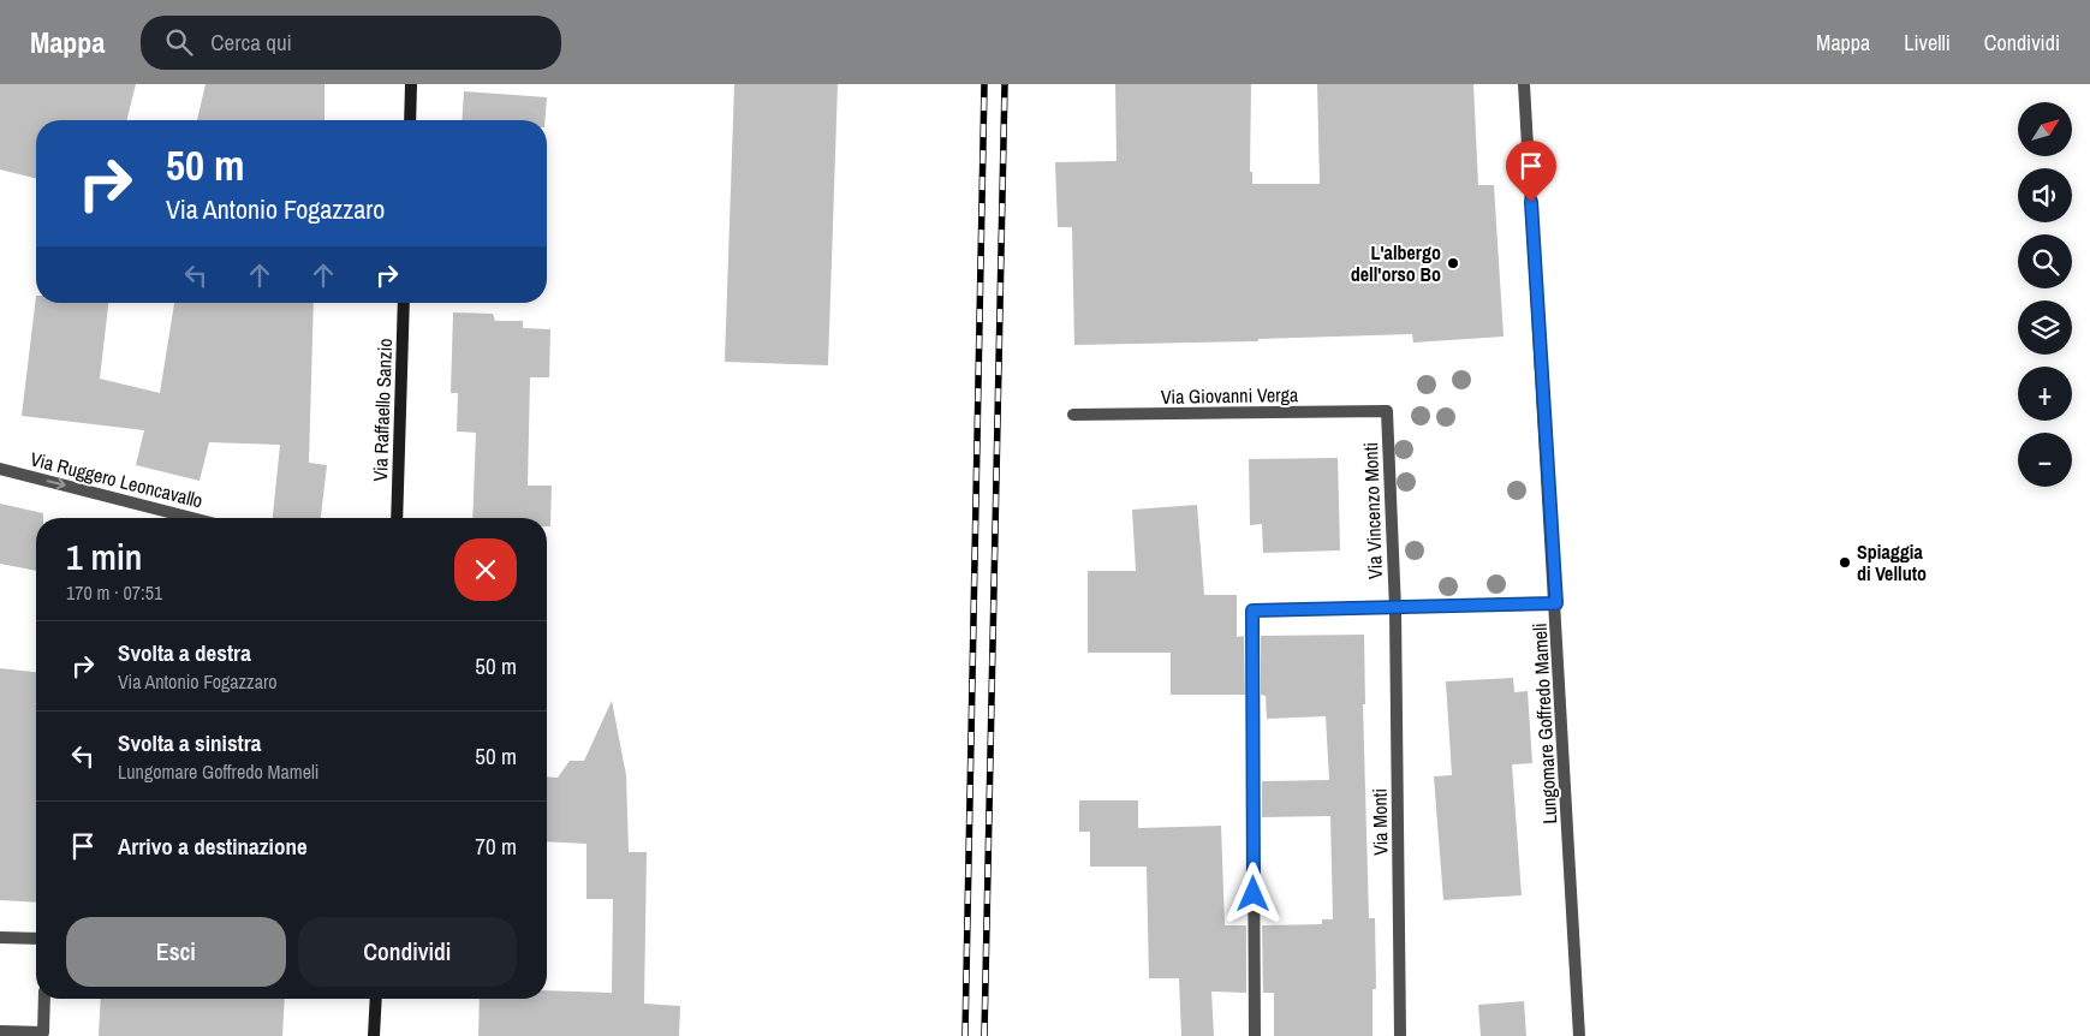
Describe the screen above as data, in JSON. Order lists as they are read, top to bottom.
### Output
{
  "streets": {
    "main road": ["Via Raffaello Sanzio"],
    "street": [
      "Via Giovanni Verga",
      "Via Ruggero Leoncavallo",
      "Via Vincenzo Monti",
      "Lungomare Goffredo Mameli",
      "Via Monti"
    ]
  },
  "crossings": [
    ["Via Giovanni Verga", "Via Vincenzo Monti"],
    ["Via Vincenzo Monti", "Via Monti"]
  ],
  "one_way": ["Via Ruggero Leoncavallo"],
  "places": ["L'albergo dell'orso Bo", "Spiaggia di Velluto"],
  "north": "top right",
  "page": {
    "header": "Mappa",
    "search": "Cerca qui",
    "nav": ["Mappa", "Livelli", "Condividi"],
    "map_buttons": ["+", "−"],
    "turn": ["50 m", "Via Antonio Fogazzaro"],
    "heading": ["1 min", "170 m · 07:51"],
    "list": [
      {
        "name": "Svolta a destra",
        "note": "Via Antonio Fogazzaro",
        "value": "50 m"
      },
      {
        "name": "Svolta a sinistra",
        "note": "Lungomare Goffredo Mameli",
        "value": "50 m"
      },
      {
        "name": "Arrivo a destinazione",
        "value": "70 m"
      }
    ],
    "buttons": ["Esci", "Condividi"]
  }
}
